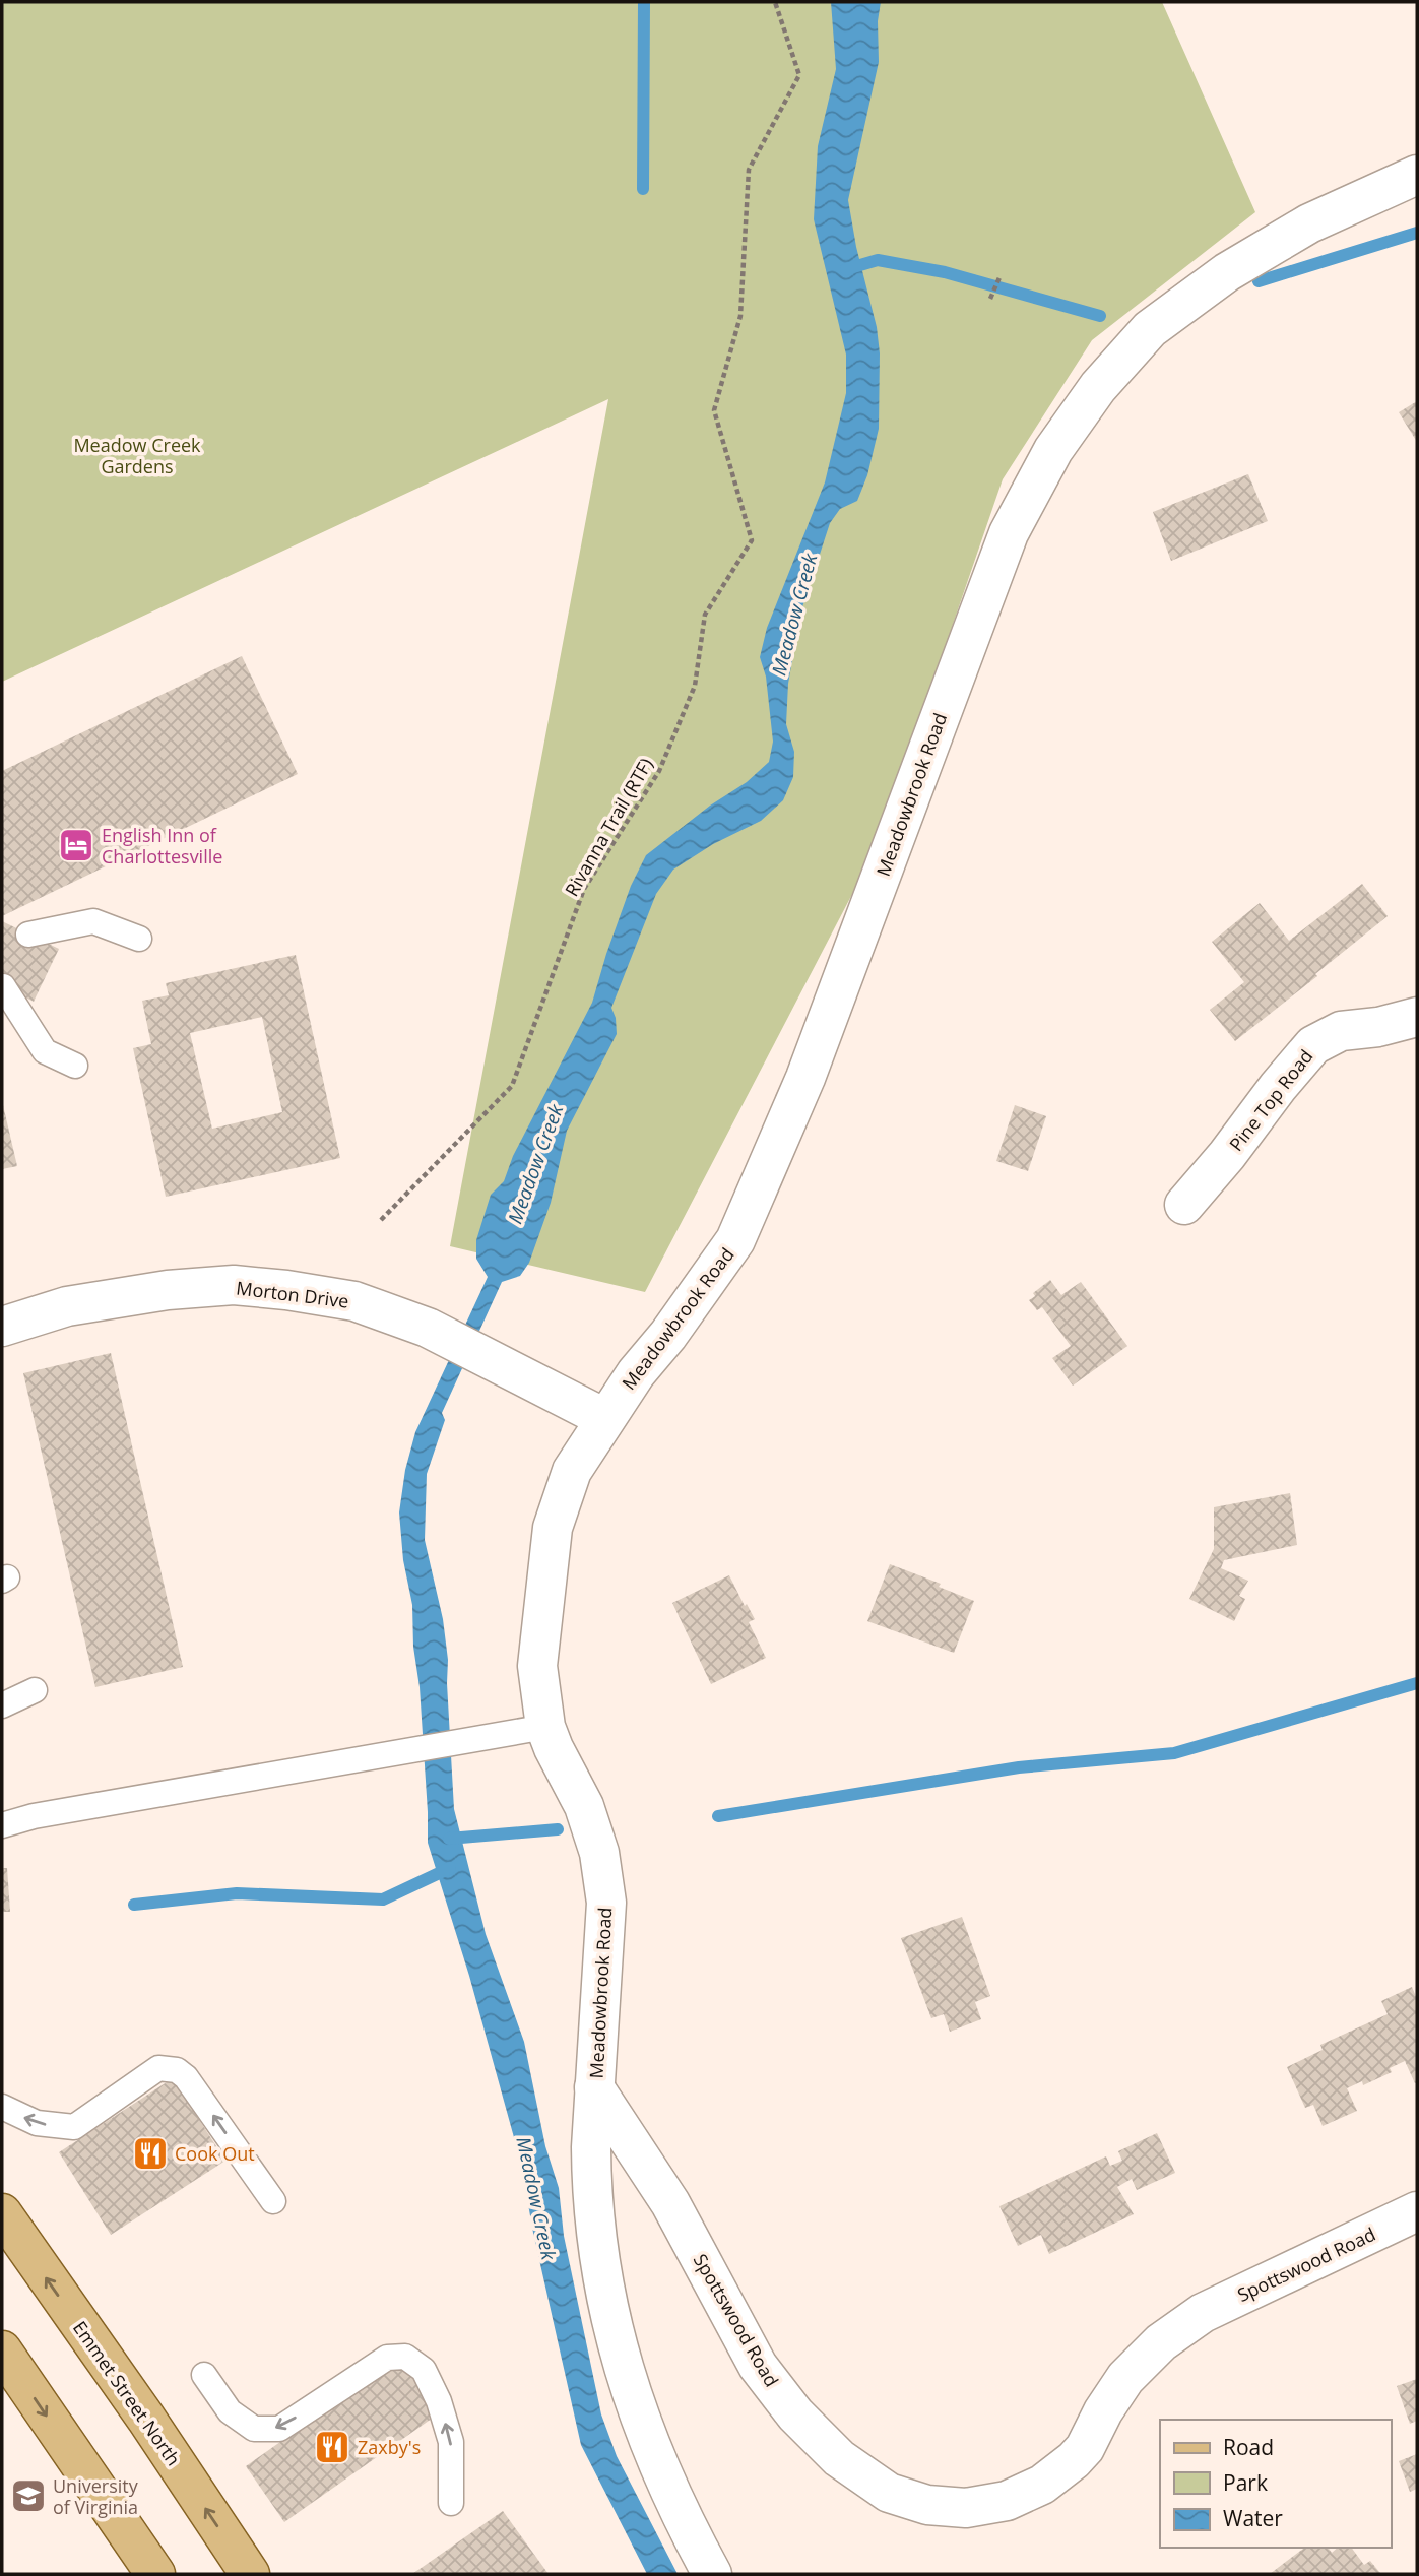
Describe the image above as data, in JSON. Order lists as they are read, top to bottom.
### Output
{
  "streets": {
    "main road": ["Emmet Street North"],
    "street": [
      "Meadowbrook Road",
      "Pine Top Road",
      "Morton Drive",
      "Spottswood Road"
    ],
    "path": ["Rivanna Trail (RTF)"]
  },
  "crossings": [
    ["Meadowbrook Road", "Morton Drive"],
    ["Meadowbrook Road", "Spottswood Road"]
  ],
  "water": ["Meadow Creek"],
  "parks": ["Meadow Creek Gardens"],
  "places": {
    "hotel": ["English Inn of Charlottesville"],
    "restaurant": ["Cook Out", "Zaxby's"],
    "school or university": ["University of Virginia"]
  },
  "legend": ["Road", "Park", "Water"]
}
